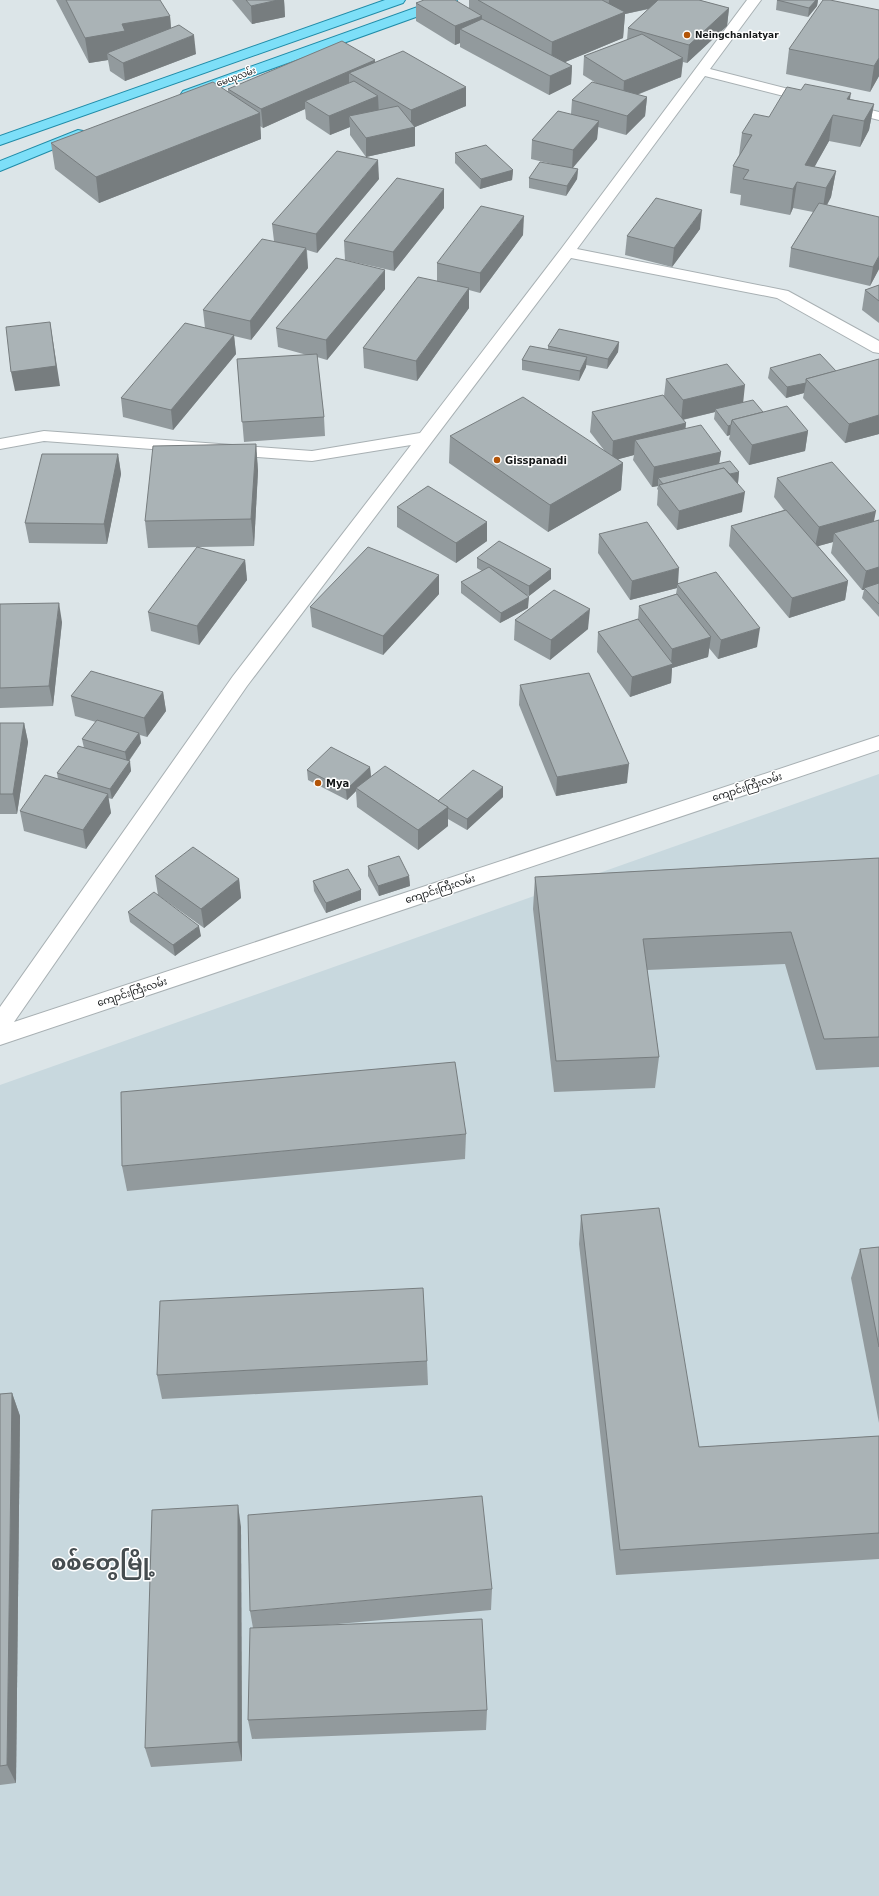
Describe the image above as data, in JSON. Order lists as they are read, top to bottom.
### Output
{
  "streets": {
    "main road": ["မေယုလမ်း"],
    "street": ["ကျောင်းကြီးလမ်း"]
  },
  "districts": ["စစ်တွေမြို့"],
  "places": ["Neingchanlatyar", "Gisspanadi", "Mya"]
}
